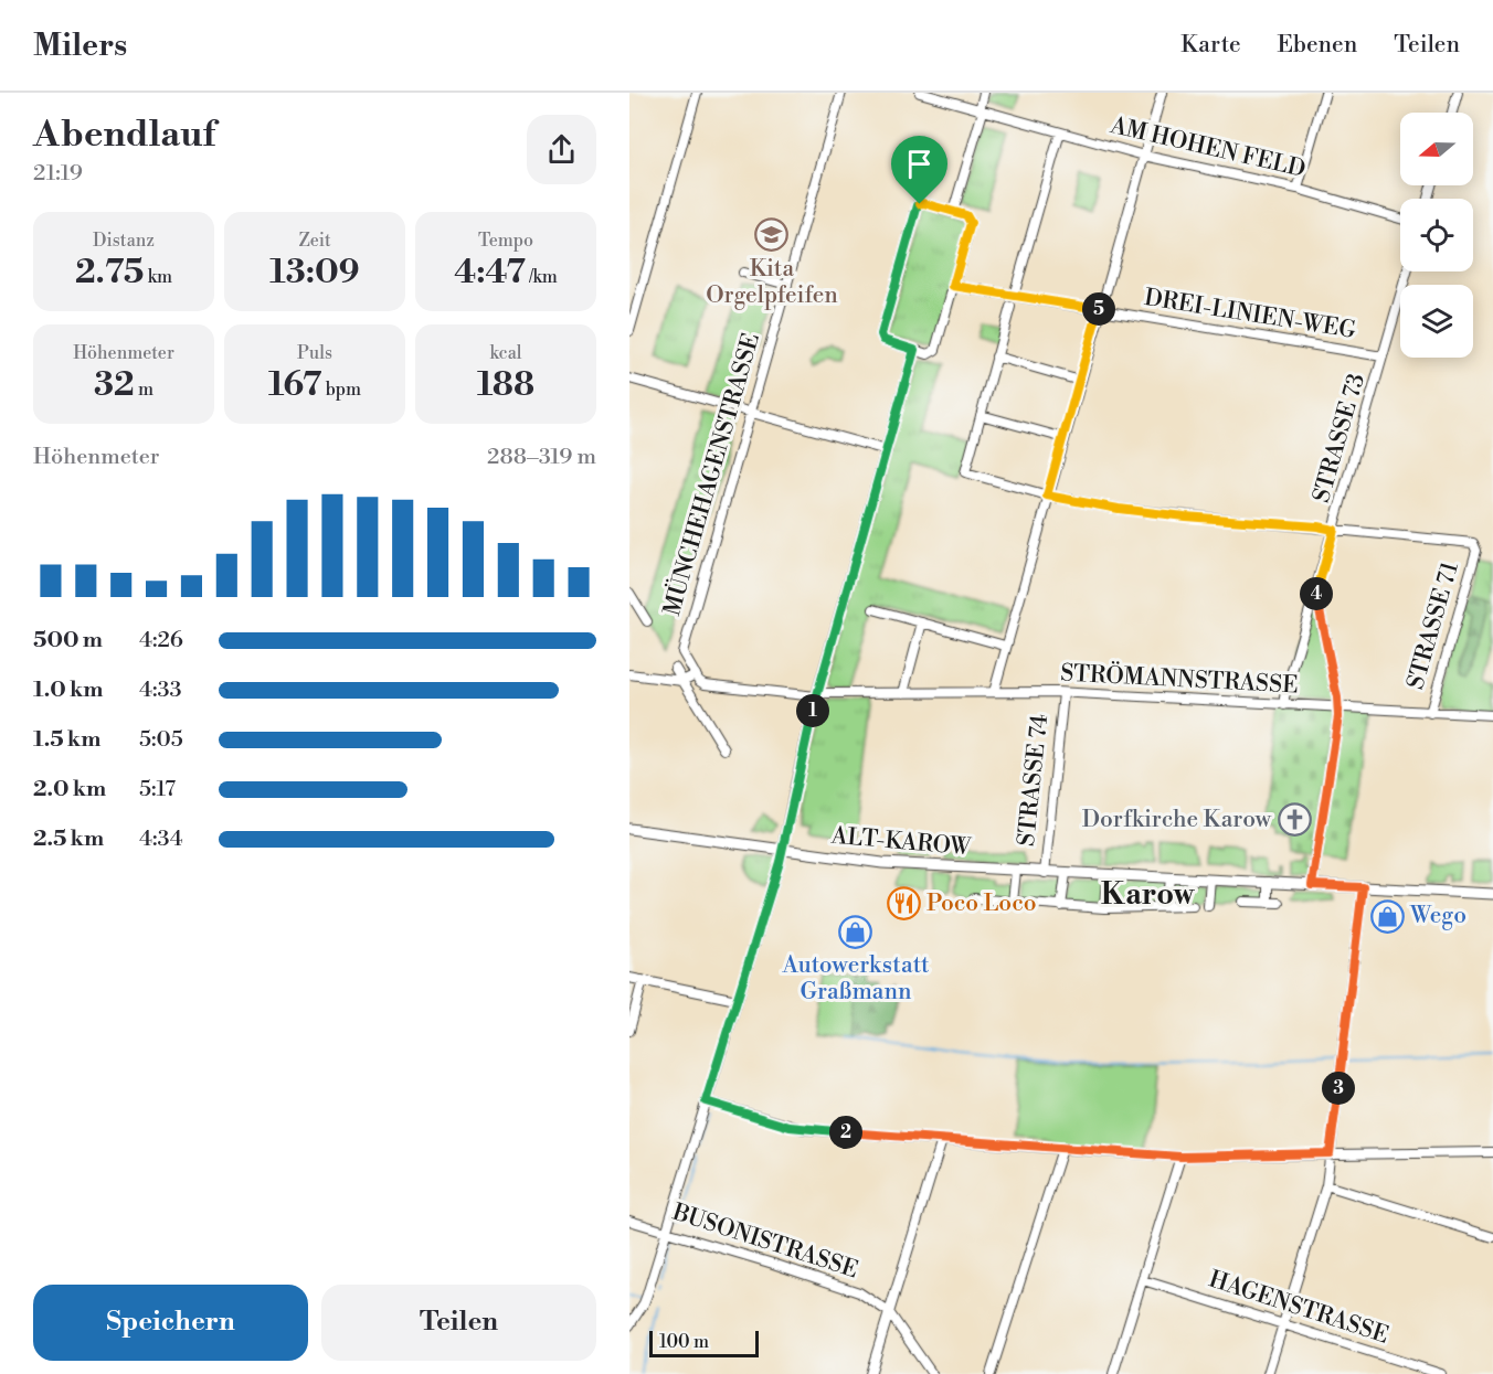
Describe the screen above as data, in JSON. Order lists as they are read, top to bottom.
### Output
{
  "streets": {
    "main road": ["ALT-KAROW"],
    "street": [
      "AM HOHEN FELD",
      "DREI-LINIEN-WEG",
      "STRASSE 73",
      "MÜNCHEHAGENSTRASSE",
      "STRASSE 71",
      "STRÖMANNSTRASSE",
      "STRASSE 74",
      "BUSONISTRASSE",
      "HAGENSTRASSE"
    ]
  },
  "crossings": [
    ["DREI-LINIEN-WEG", "STRASSE 73"],
    ["STRASSE 73", "STRASSE 71"],
    ["STRASSE 73", "STRÖMANNSTRASSE"],
    ["STRASSE 73", "ALT-KAROW"],
    ["MÜNCHEHAGENSTRASSE", "STRÖMANNSTRASSE"],
    ["STRASSE 71", "STRÖMANNSTRASSE"],
    ["STRÖMANNSTRASSE", "STRASSE 74"],
    ["STRASSE 74", "ALT-KAROW"]
  ],
  "districts": ["Karow"],
  "places": {
    "school or university": ["Kita Orgelpfeifen"],
    "church": ["Dorfkirche Karow"],
    "restaurant": ["Poco Loco"],
    "shop": ["Wego", "Autowerkstatt Graßmann"]
  },
  "scale_bar": "100 m",
  "north": "left",
  "page": {
    "header": "Milers",
    "nav": ["Karte", "Ebenen", "Teilen"],
    "heading": ["Abendlauf", "21:19"],
    "stats": [
      ["Distanz", "2.75 km"],
      ["Zeit", "13:09"],
      ["Tempo", "4:47 /km"],
      ["Höhenmeter", "32 m"],
      ["Puls", "167 bpm"],
      ["kcal", "188"]
    ],
    "pins": [
      "5",
      "4",
      "1",
      "3",
      "2"
    ],
    "chart": ["Höhenmeter", "288–319 m"],
    "list": [
      {
        "name": "500 m",
        "note": "4:26"
      },
      {
        "name": "1.0 km",
        "note": "4:33"
      },
      {
        "name": "1.5 km",
        "note": "5:05"
      },
      {
        "name": "2.0 km",
        "note": "5:17"
      },
      {
        "name": "2.5 km",
        "note": "4:34"
      }
    ],
    "buttons": ["Speichern", "Teilen"],
    "scale": "100 m"
  }
}
